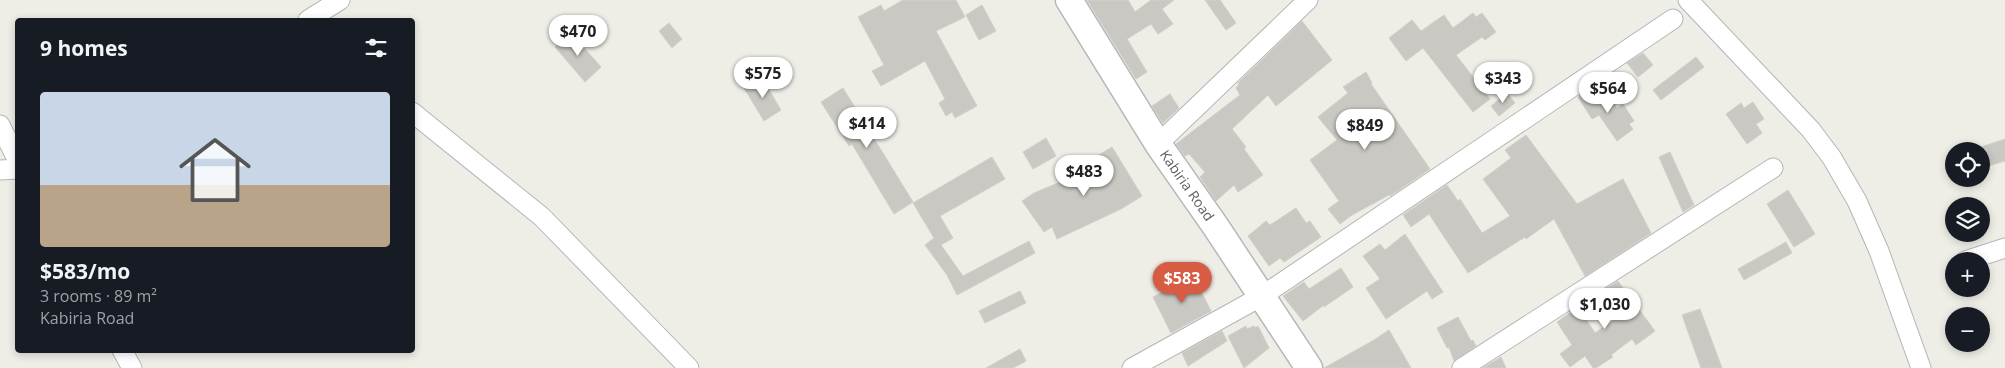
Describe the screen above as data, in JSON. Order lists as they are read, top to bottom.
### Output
{
  "streets": {
    "main road": ["Kabiria Road"]
  },
  "page": {
    "price": [
      "$470",
      "$575",
      "$343",
      "$564",
      "$414",
      "$849",
      "$483",
      "$583",
      "$1,030"
    ],
    "heading": "9 homes",
    "list": [
      {
        "name": "$583/mo",
        "note": "3 rooms · 89 m² · Kabiria Road"
      }
    ],
    "map_buttons": ["+", "−"]
  }
}
